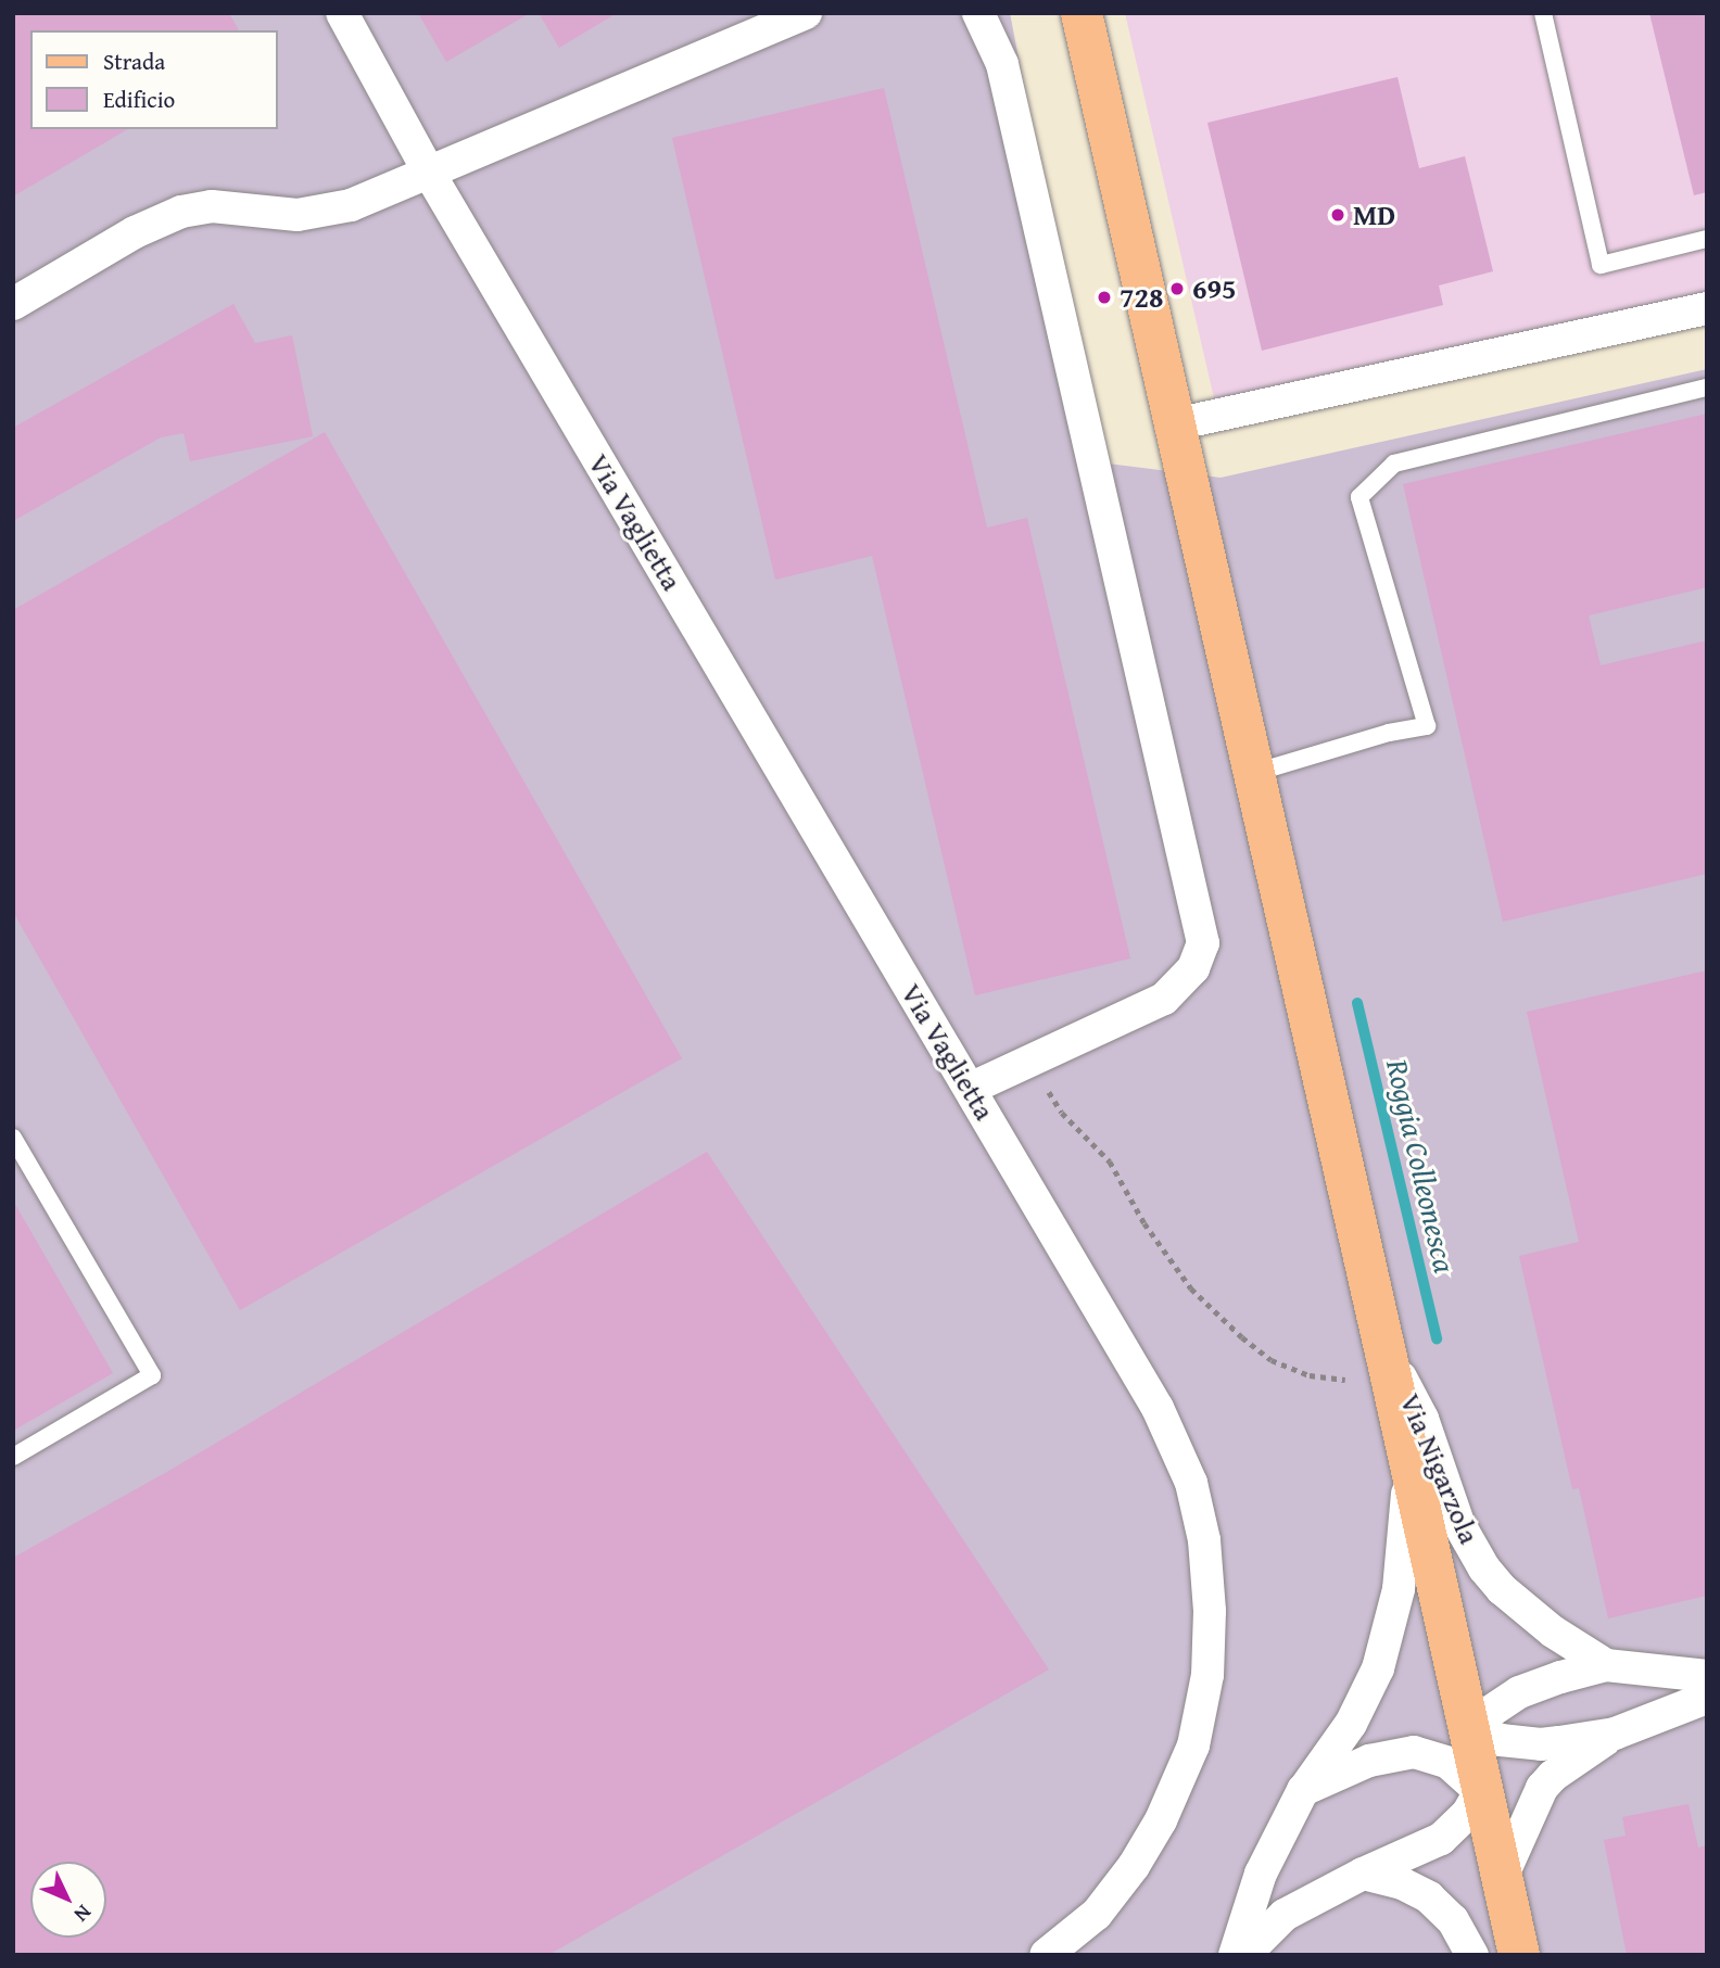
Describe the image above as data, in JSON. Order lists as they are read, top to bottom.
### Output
{
  "streets": {
    "street": ["Via Vaglietta", "Via Nigarzola"]
  },
  "water": ["Roggia Colleonesca"],
  "places": ["MD", "695", "728"],
  "legend": ["Strada", "Edificio"],
  "north": "bottom right"
}
